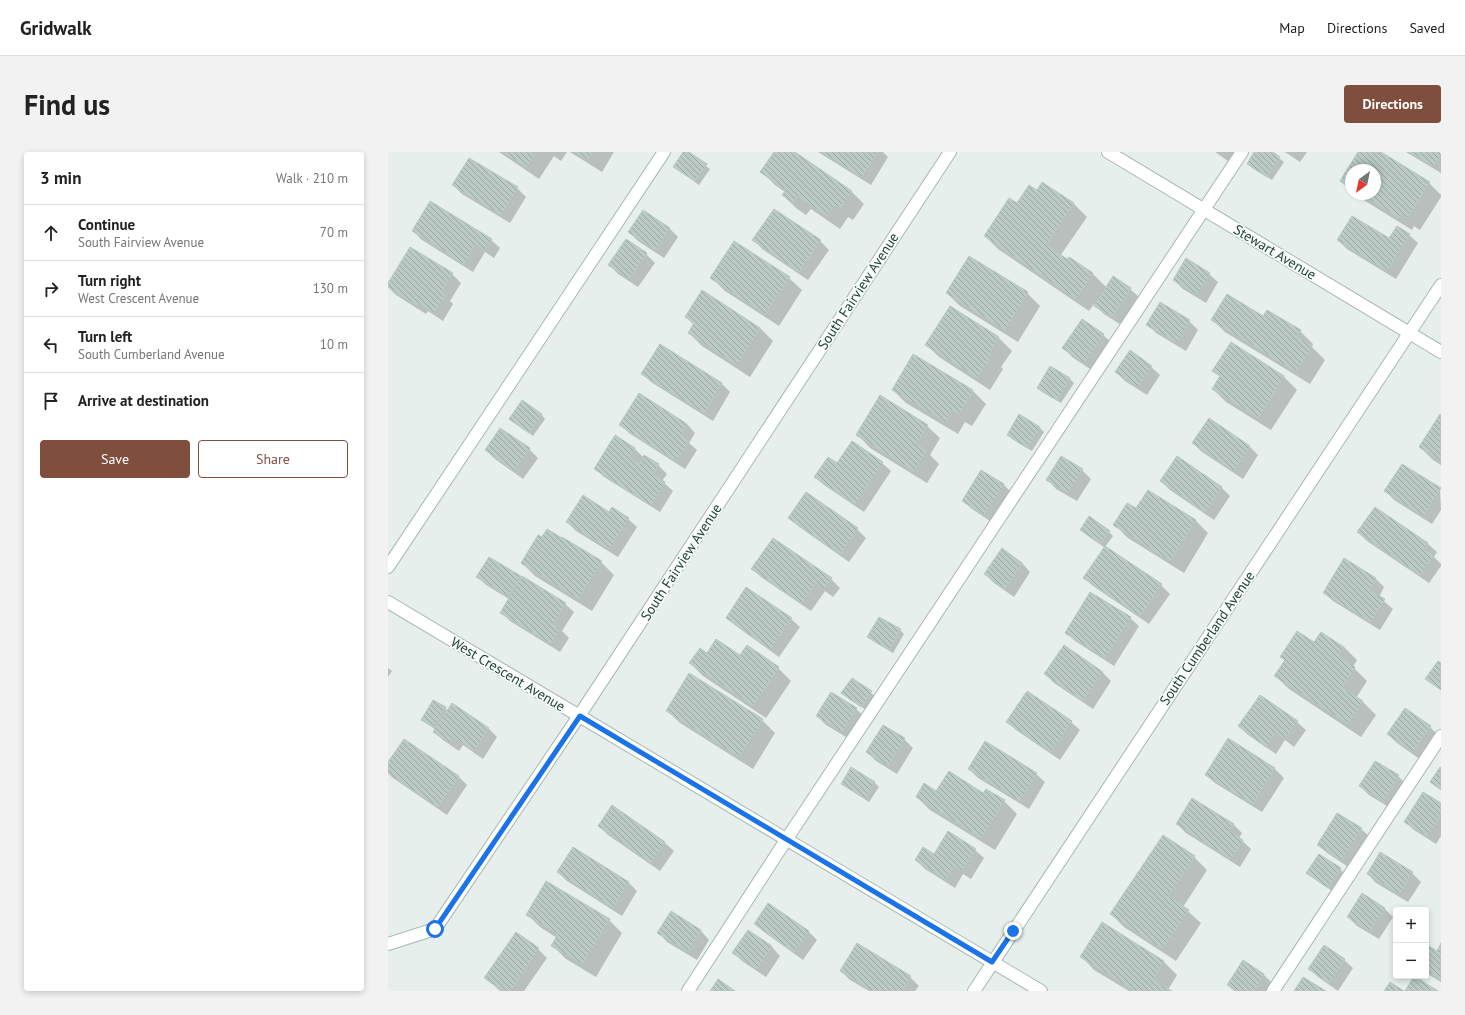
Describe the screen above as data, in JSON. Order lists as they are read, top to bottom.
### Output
{
  "streets": {
    "street": [
      "Stewart Avenue",
      "South Fairview Avenue",
      "South Cumberland Avenue",
      "West Crescent Avenue"
    ]
  },
  "crossings": [
    ["Stewart Avenue", "South Cumberland Avenue"],
    ["South Fairview Avenue", "West Crescent Avenue"],
    ["South Cumberland Avenue", "West Crescent Avenue"]
  ],
  "north": "bottom left",
  "page": {
    "header": "Gridwalk",
    "nav": ["Map", "Directions", "Saved"],
    "buttons": [
      "Directions",
      ["Save", "Share"]
    ],
    "title": "Find us",
    "heading": ["3 min", "Walk · 210 m"],
    "list": [
      ["Continue", "South Fairview Avenue", "70 m"],
      ["Turn right", "West Crescent Avenue", "130 m"],
      ["Turn left", "South Cumberland Avenue", "10 m"],
      "Arrive at destination"
    ],
    "map_buttons": ["+", "−"]
  }
}
